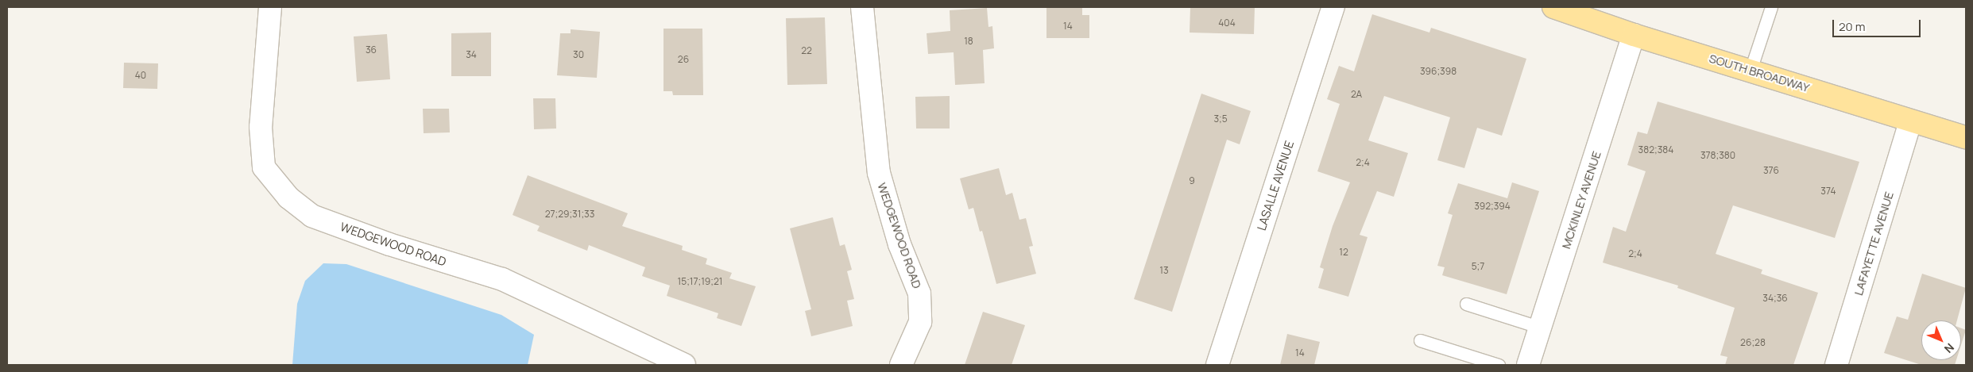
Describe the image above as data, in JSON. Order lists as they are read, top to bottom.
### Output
{
  "streets": {
    "main road": ["SOUTH BROADWAY"],
    "street": [
      "LASALLE AVENUE",
      "MCKINLEY AVENUE",
      "WEDGEWOOD ROAD",
      "LAFAYETTE AVENUE"
    ]
  },
  "crossings": [
    ["SOUTH BROADWAY", "MCKINLEY AVENUE"],
    ["SOUTH BROADWAY", "LAFAYETTE AVENUE"]
  ],
  "house_numbers": [
    "404",
    "14",
    "18",
    "36",
    "22",
    "34",
    "30",
    "26",
    "396;398",
    "40",
    "2A",
    "3;5",
    "382;384",
    "378;380",
    "2;4",
    "376",
    "9",
    "374",
    "392;394",
    "27;29;31;33",
    "12",
    "2;4",
    "5;7",
    "13",
    "15;17;19;21",
    "34;36",
    "26;28",
    "14"
  ],
  "scale_bar": "20 m",
  "north": "bottom right"
}
